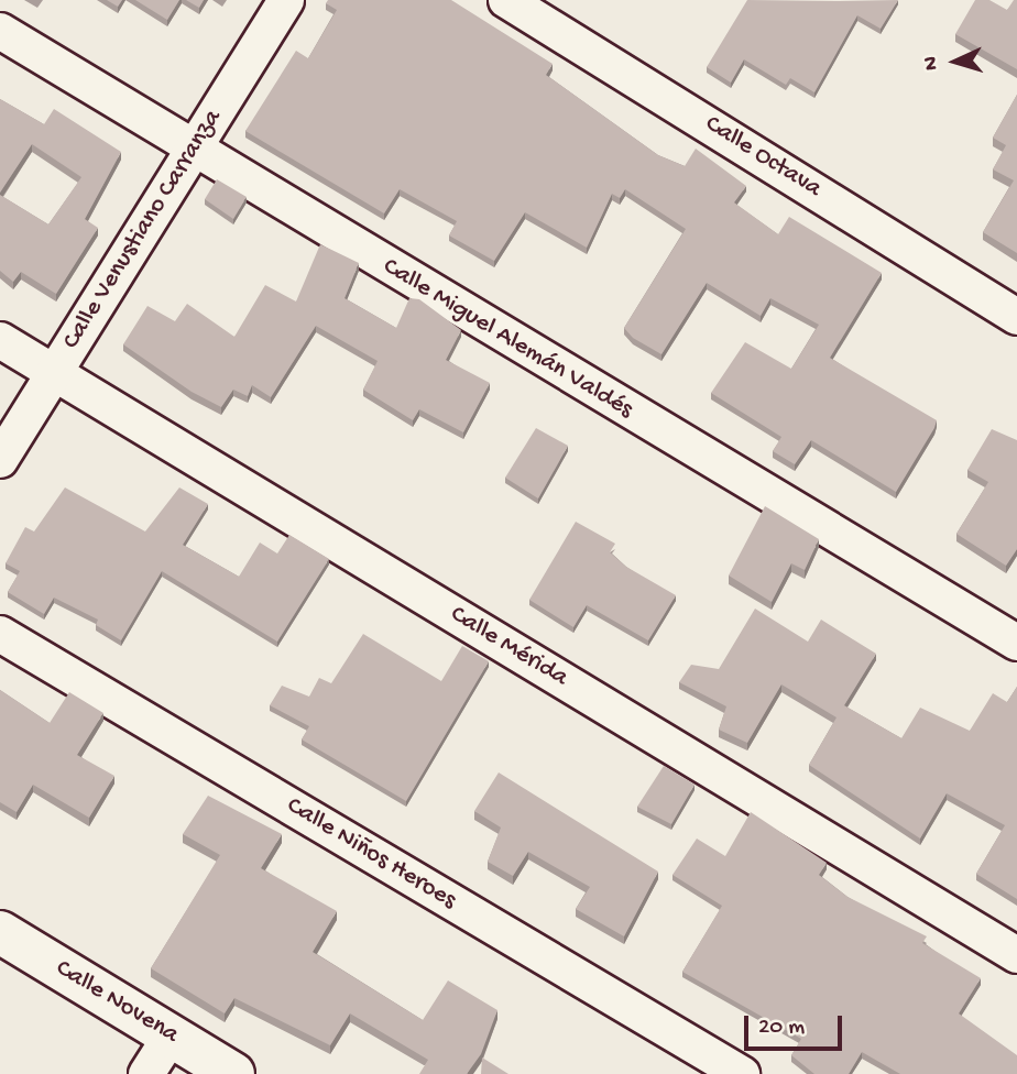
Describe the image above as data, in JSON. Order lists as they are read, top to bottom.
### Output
{
  "streets": {
    "street": [
      "Calle Octava",
      "Calle Venustiano Carranza",
      "Calle Miguel Alemán Valdés",
      "Calle Mérida",
      "Calle Niños Heroes",
      "Calle Novena"
    ]
  },
  "crossings": [
    ["Calle Venustiano Carranza", "Calle Miguel Alemán Valdés"],
    ["Calle Venustiano Carranza", "Calle Mérida"]
  ],
  "scale_bar": "20 m",
  "north": "left"
}
